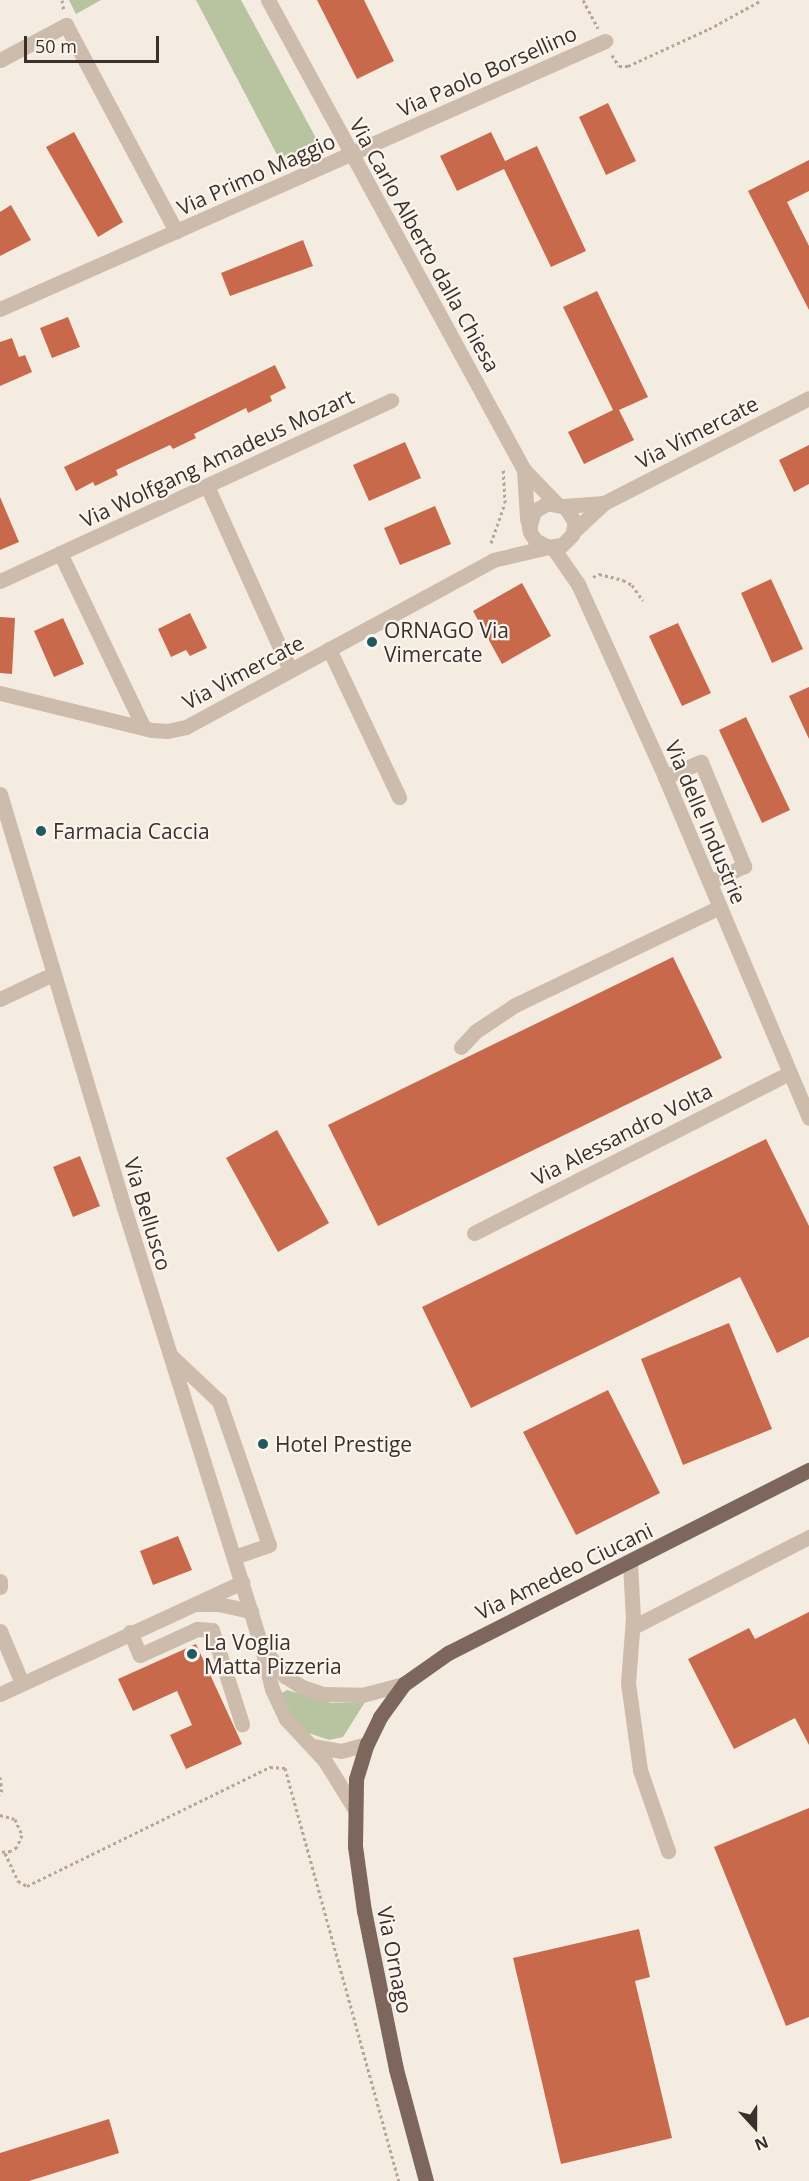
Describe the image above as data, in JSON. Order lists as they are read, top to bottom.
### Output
{
  "streets": {
    "main road": ["Via Amedeo Ciucani", "Via Ornago"],
    "street": [
      "Via Paolo Borsellino",
      "Via Primo Maggio",
      "Via Carlo Alberto dalla Chiesa",
      "Via Vimercate",
      "Via Wolfgang Amadeus Mozart",
      "Via delle Industrie",
      "Via Alessandro Volta",
      "Via Bellusco"
    ]
  },
  "crossings": [
    ["Via Paolo Borsellino", "Via Primo Maggio"],
    ["Via Paolo Borsellino", "Via Carlo Alberto dalla Chiesa"],
    ["Via Primo Maggio", "Via Carlo Alberto dalla Chiesa"],
    ["Via Carlo Alberto dalla Chiesa", "Via Vimercate"],
    ["Via Carlo Alberto dalla Chiesa", "Via delle Industrie"],
    ["Via Vimercate", "Via delle Industrie"],
    ["Via delle Industrie", "Via Alessandro Volta"],
    ["Via Bellusco", "Via Amedeo Ciucani"],
    ["Via Bellusco", "Via Ornago"],
    ["Via Amedeo Ciucani", "Via Ornago"]
  ],
  "places": [
    "ORNAGO Via Vimercate",
    "Farmacia Caccia",
    "Hotel Prestige",
    "La Voglia Matta Pizzeria"
  ],
  "scale_bar": "50 m",
  "north": "bottom"
}
